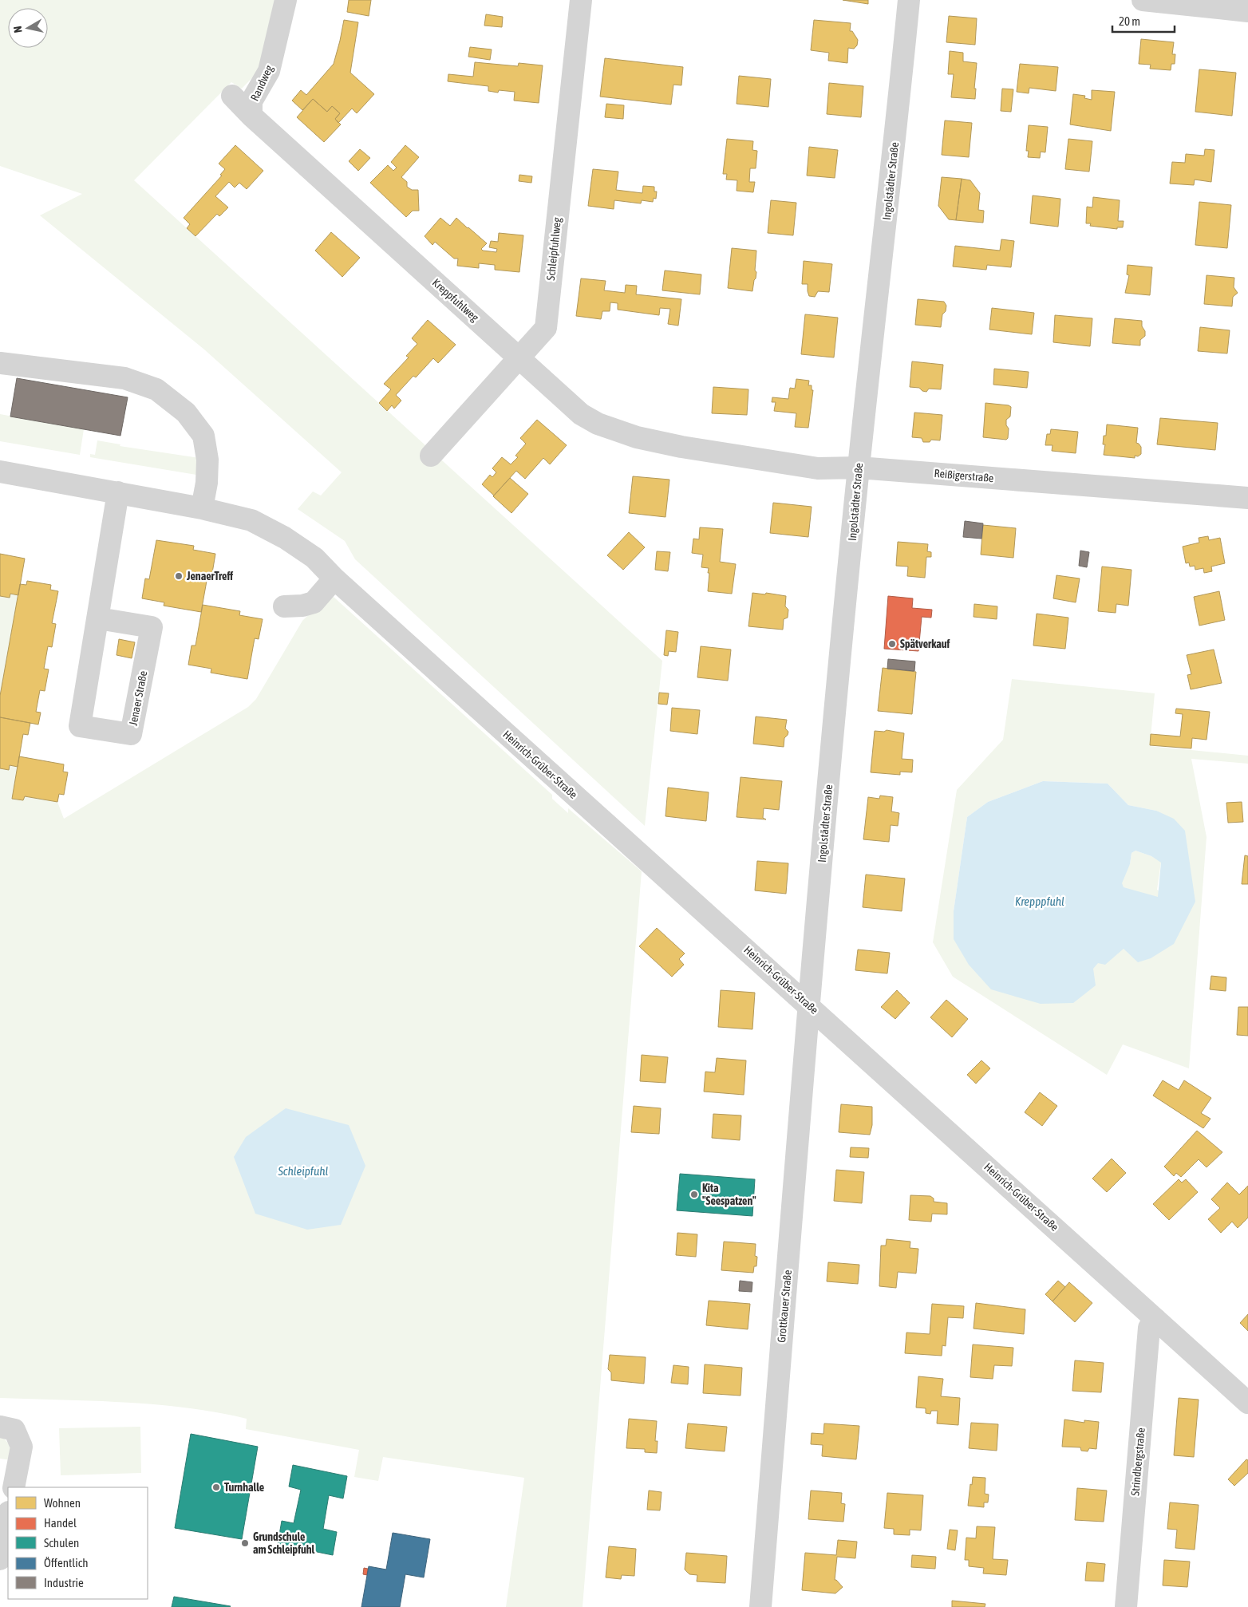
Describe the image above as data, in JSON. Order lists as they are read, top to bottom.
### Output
{
  "streets": {
    "street": [
      "Randweg",
      "Ingolstädter Straße",
      "Schleipfuhlweg",
      "Kreppfuhlweg",
      "Reißigerstraße",
      "Jenaer Straße",
      "Heinrich-Grüber-Straße",
      "Grottkauer Straße",
      "Strindbergstraße"
    ]
  },
  "crossings": [
    ["Randweg", "Kreppfuhlweg"],
    ["Ingolstädter Straße", "Reißigerstraße"],
    ["Ingolstädter Straße", "Heinrich-Grüber-Straße"],
    ["Ingolstädter Straße", "Grottkauer Straße"],
    ["Schleipfuhlweg", "Kreppfuhlweg"],
    ["Kreppfuhlweg", "Reißigerstraße"],
    ["Heinrich-Grüber-Straße", "Grottkauer Straße"],
    ["Heinrich-Grüber-Straße", "Strindbergstraße"]
  ],
  "water": ["Krepppfuhl", "Schleipfuhl"],
  "places": [
    "JenaerTreff",
    "Spätverkauf",
    "Kita \"Seespatzen\"",
    "Turnhalle",
    "Grundschule am Schleipfuhl"
  ],
  "legend": [
    "Wohnen",
    "Handel",
    "Schulen",
    "Öffentlich",
    "Industrie"
  ],
  "scale_bar": "20 m",
  "north": "left"
}
